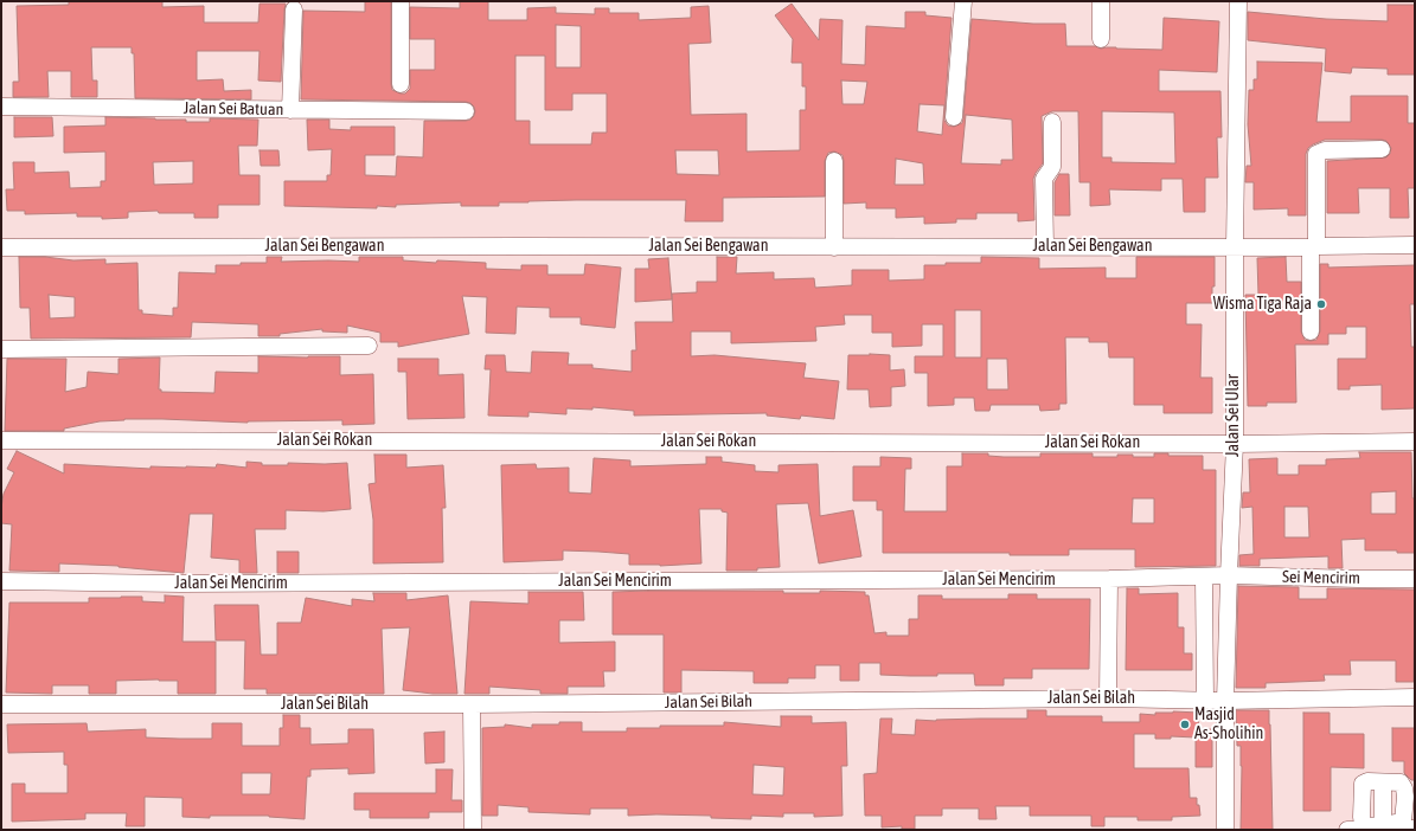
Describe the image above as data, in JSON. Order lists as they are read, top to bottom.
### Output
{
  "streets": {
    "street": [
      "Jalan Sei Batuan",
      "Jalan Sei Bengawan",
      "Jalan Sei Ular",
      "Jalan Sei Rokan",
      "Sei Mencirim",
      "Jalan Sei Mencirim",
      "Jalan Sei Bilah"
    ]
  },
  "crossings": [
    ["Jalan Sei Bengawan", "Jalan Sei Ular"],
    ["Jalan Sei Ular", "Jalan Sei Rokan"],
    ["Jalan Sei Ular", "Sei Mencirim"],
    ["Jalan Sei Ular", "Jalan Sei Mencirim"],
    ["Jalan Sei Ular", "Jalan Sei Bilah"],
    ["Sei Mencirim", "Jalan Sei Mencirim"]
  ],
  "places": ["Wisma Tiga Raja", "Masjid As-Sholihin"]
}
